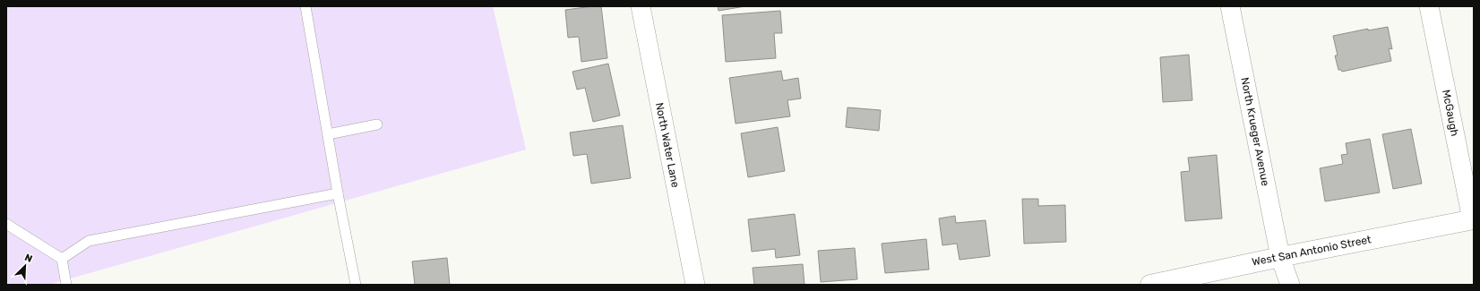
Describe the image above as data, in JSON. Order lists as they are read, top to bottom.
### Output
{
  "streets": {
    "street": [
      "McGaugh",
      "North Krueger Avenue",
      "North Water Lane",
      "West San Antonio Street"
    ]
  },
  "crossings": [
    ["McGaugh", "West San Antonio Street"],
    ["North Krueger Avenue", "West San Antonio Street"]
  ],
  "north": "top right"
}
